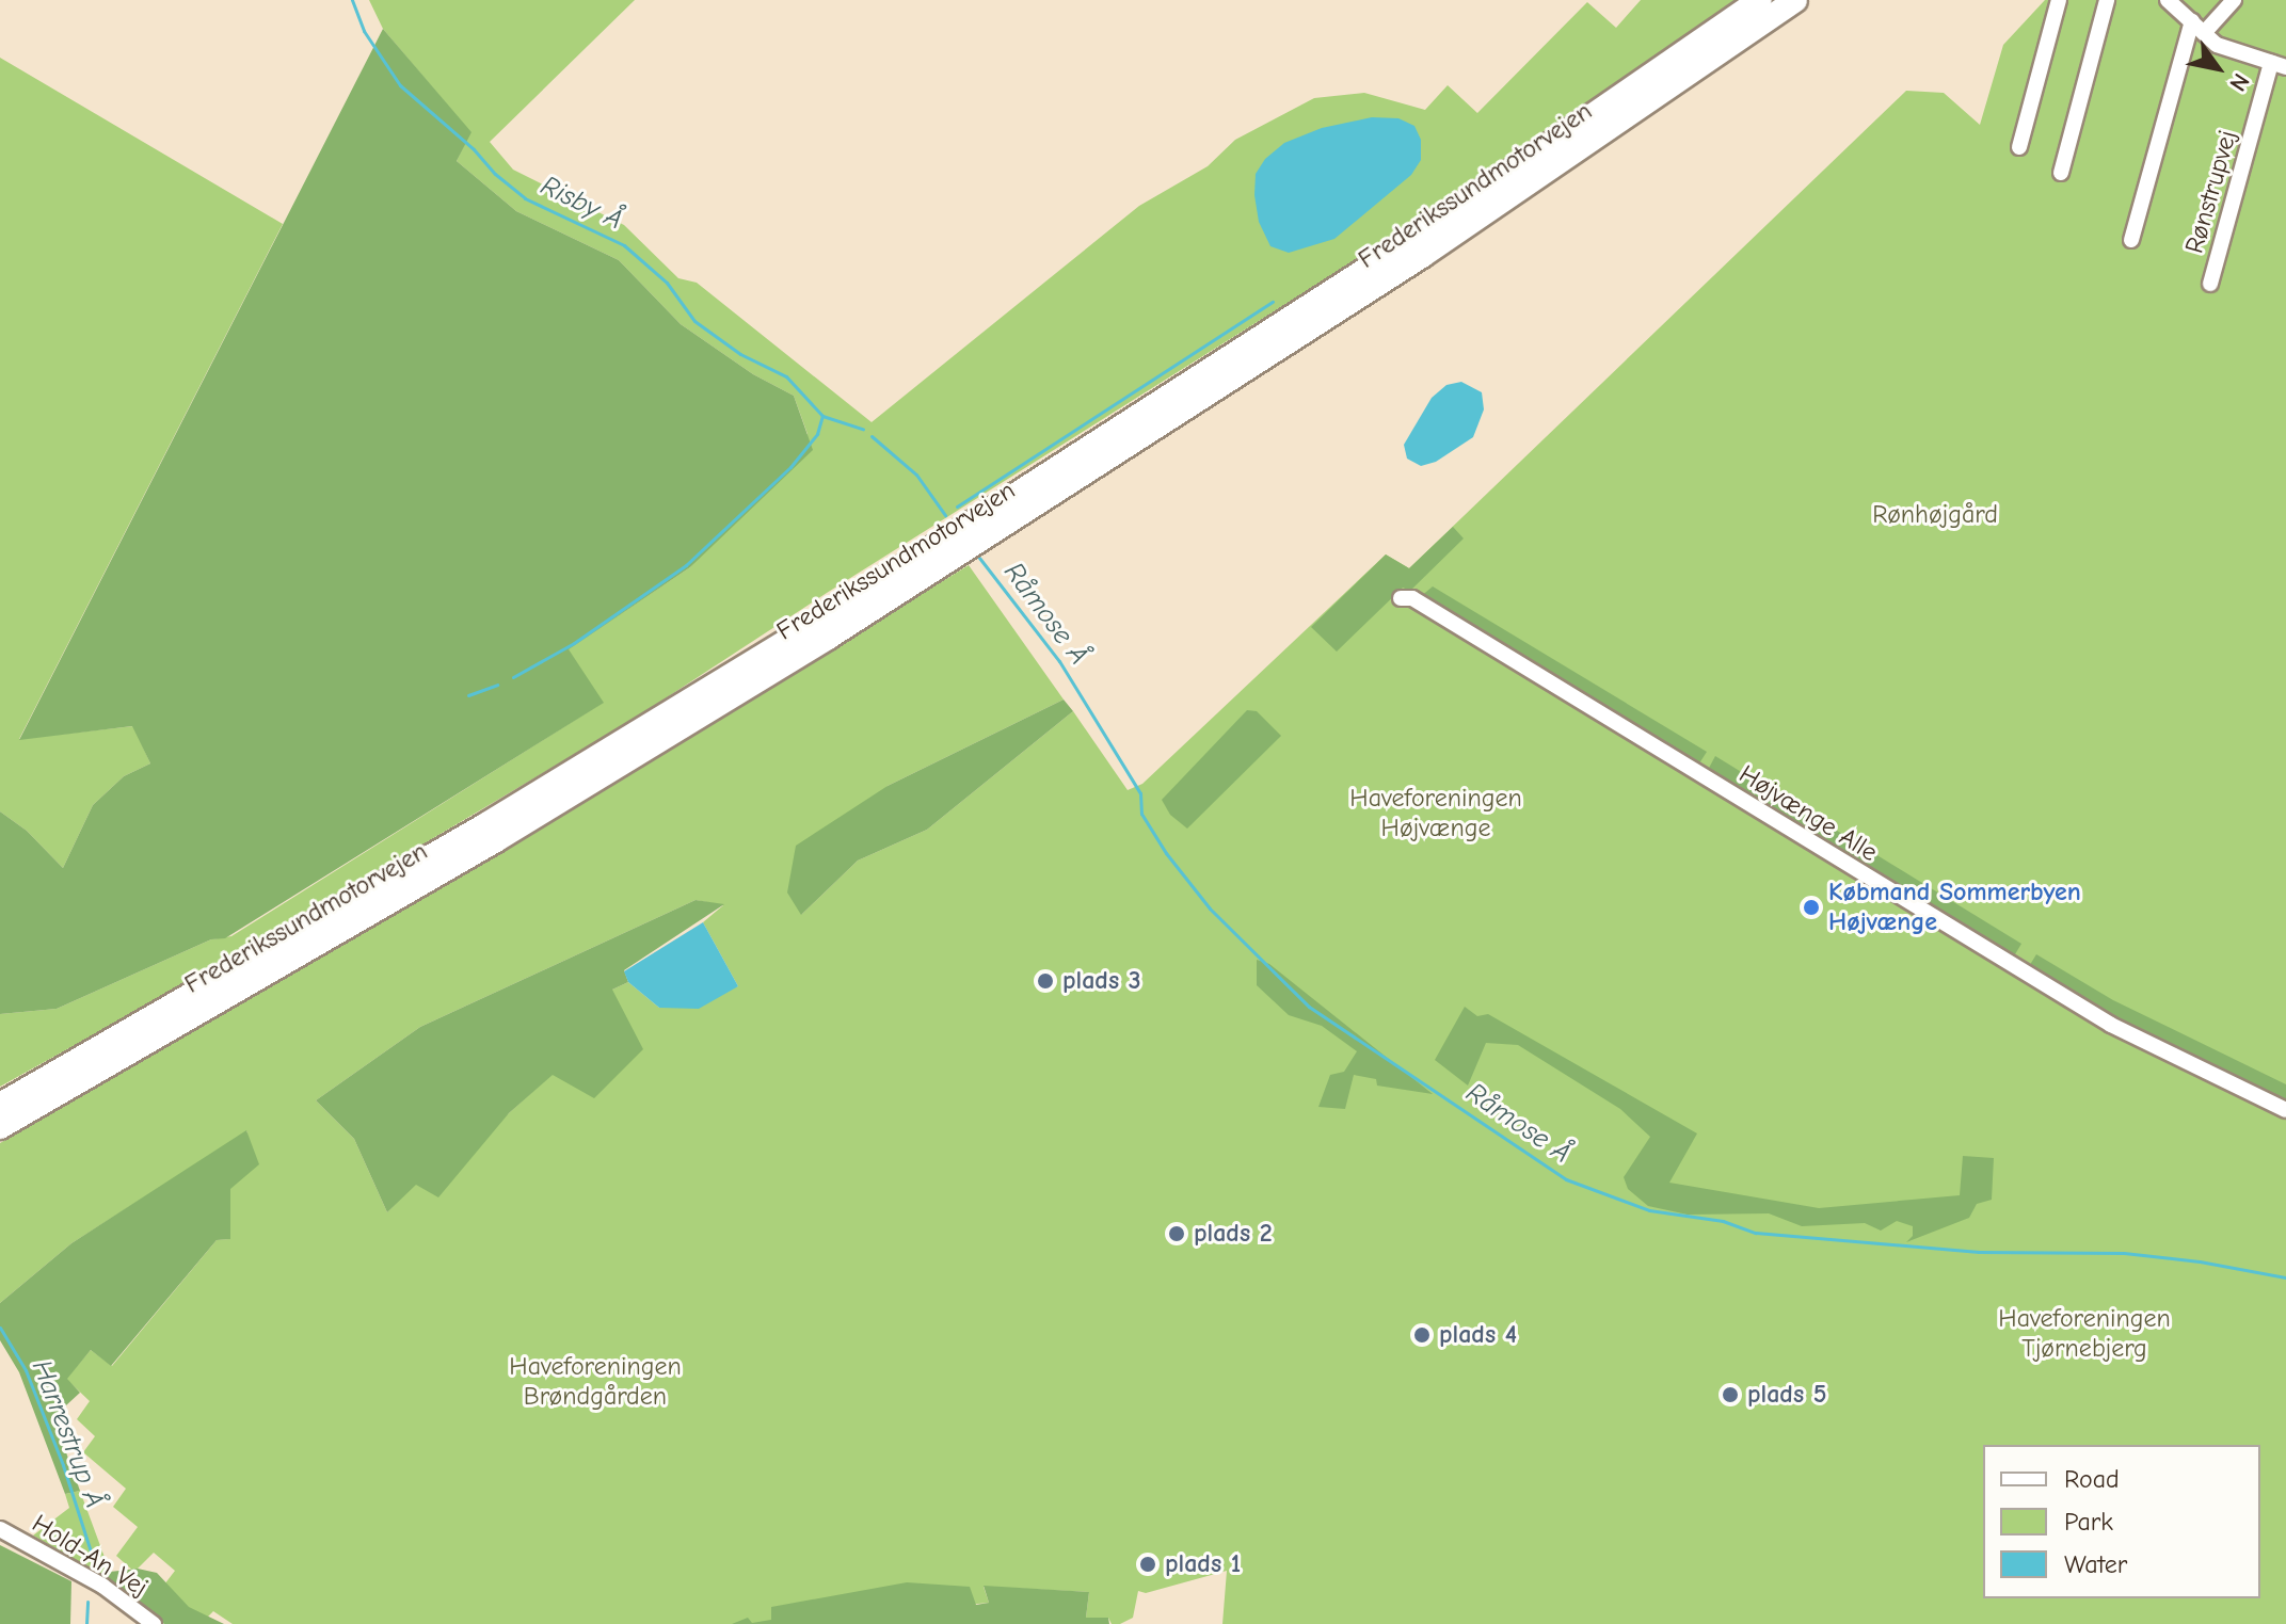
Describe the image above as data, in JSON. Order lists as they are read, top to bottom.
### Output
{
  "streets": {
    "highway": ["Frederikssundmotorvejen"],
    "street": ["Rønstrupvej", "Højvænge Alle", "Hold-An Vej"]
  },
  "water": ["Risby Å", "Råmose Å", "Harrestrup Å"],
  "parks": [
    "Rønhøjgård",
    "Haveforeningen Højvænge",
    "Haveforeningen Tjørnebjerg",
    "Haveforeningen Brøndgården"
  ],
  "places": [
    "Købmand Sommerbyen Højvænge",
    "plads 3",
    "plads 2",
    "plads 4",
    "plads 5",
    "plads 1"
  ],
  "legend": ["Road", "Park", "Water"],
  "north": "bottom right"
}
